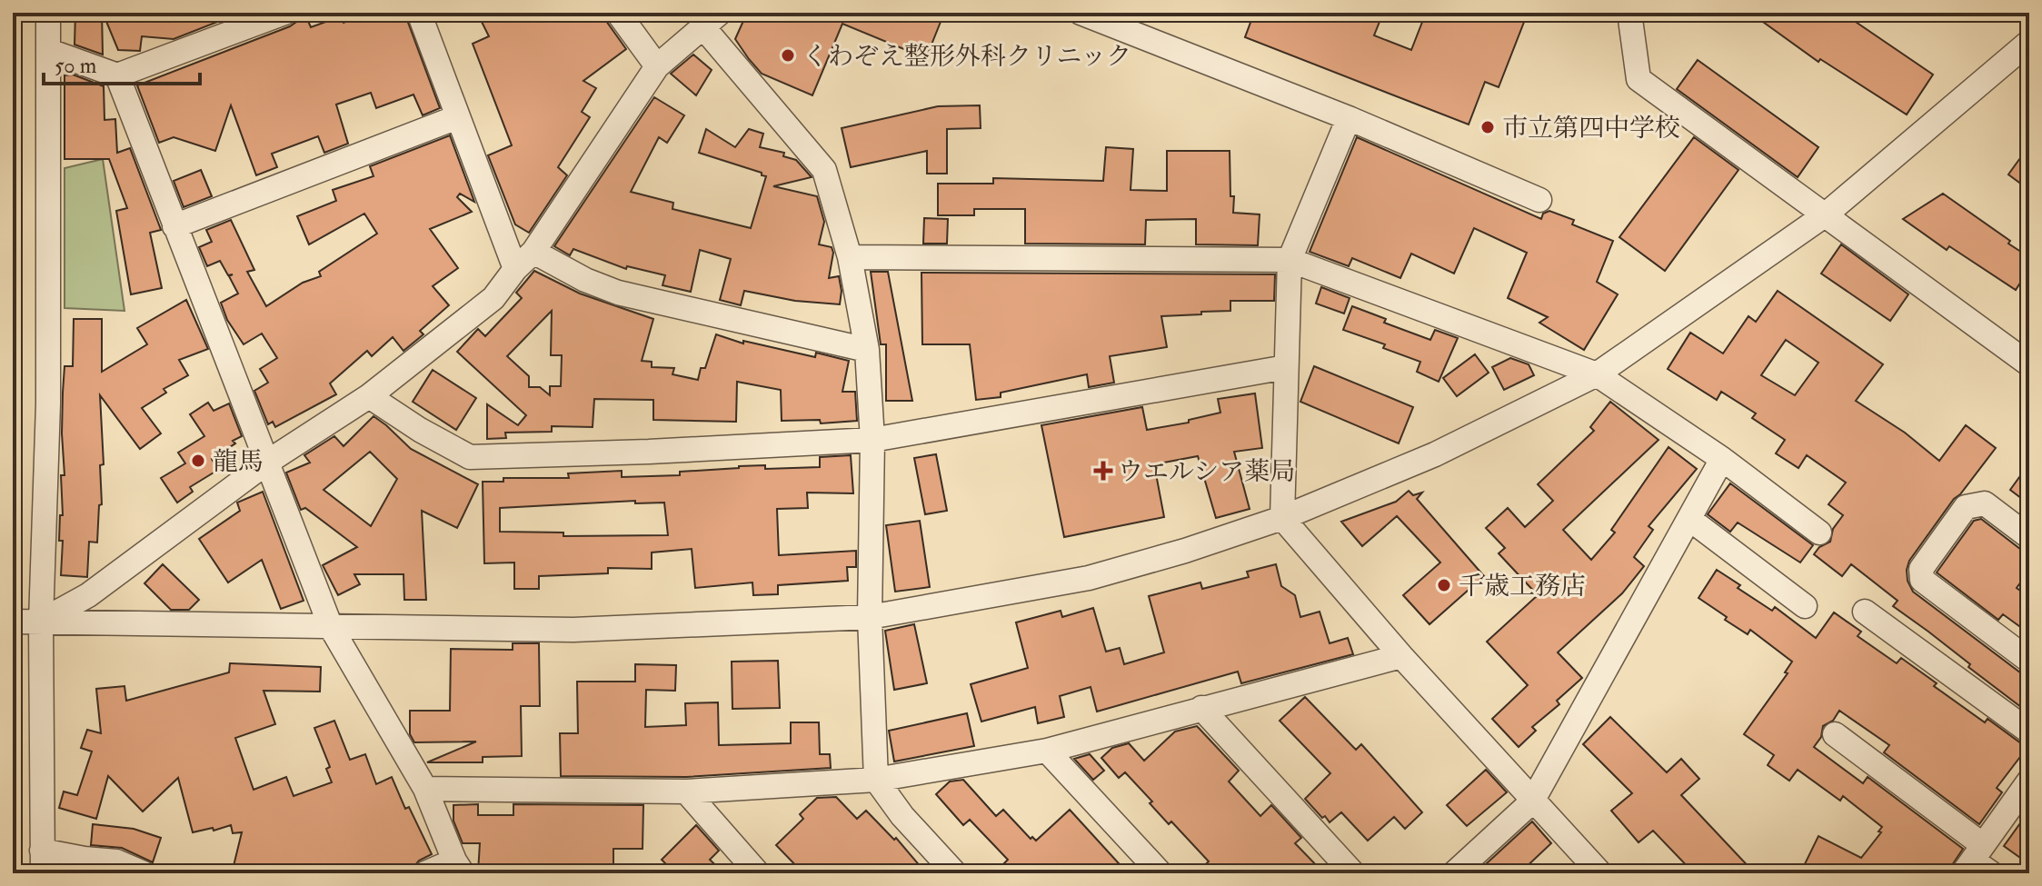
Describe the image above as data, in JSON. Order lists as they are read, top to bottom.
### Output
{
  "places": {
    "other": [
      "くわぞえ整形外科クリニック",
      "市立第四中学校",
      "龍馬",
      "千歳工務店"
    ],
    "health": ["ウエルシア薬局"]
  },
  "scale_bar": "50 m"
}
